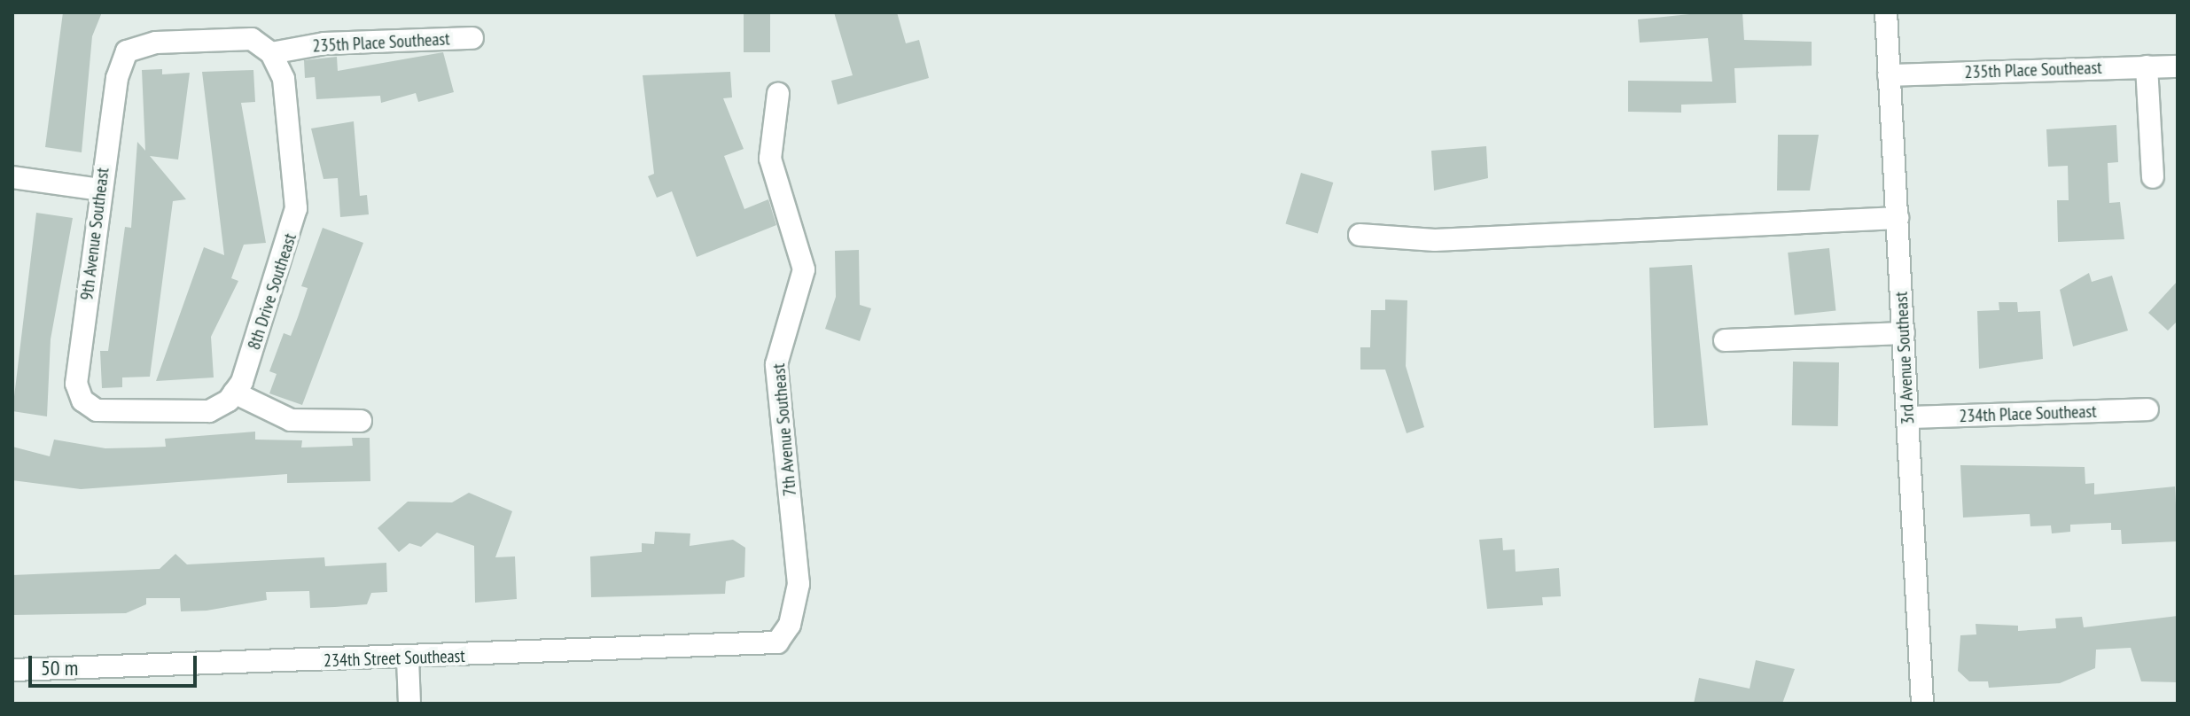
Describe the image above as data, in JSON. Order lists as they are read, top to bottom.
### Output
{
  "streets": {
    "street": [
      "235th Place Southeast",
      "9th Avenue Southeast",
      "8th Drive Southeast",
      "3rd Avenue Southeast",
      "234th Place Southeast",
      "7th Avenue Southeast",
      "234th Street Southeast"
    ]
  },
  "crossings": [
    ["235th Place Southeast", "9th Avenue Southeast"],
    ["235th Place Southeast", "8th Drive Southeast"],
    ["235th Place Southeast", "3rd Avenue Southeast"],
    ["9th Avenue Southeast", "8th Drive Southeast"],
    ["3rd Avenue Southeast", "234th Place Southeast"],
    ["7th Avenue Southeast", "234th Street Southeast"]
  ],
  "scale_bar": "50 m"
}
